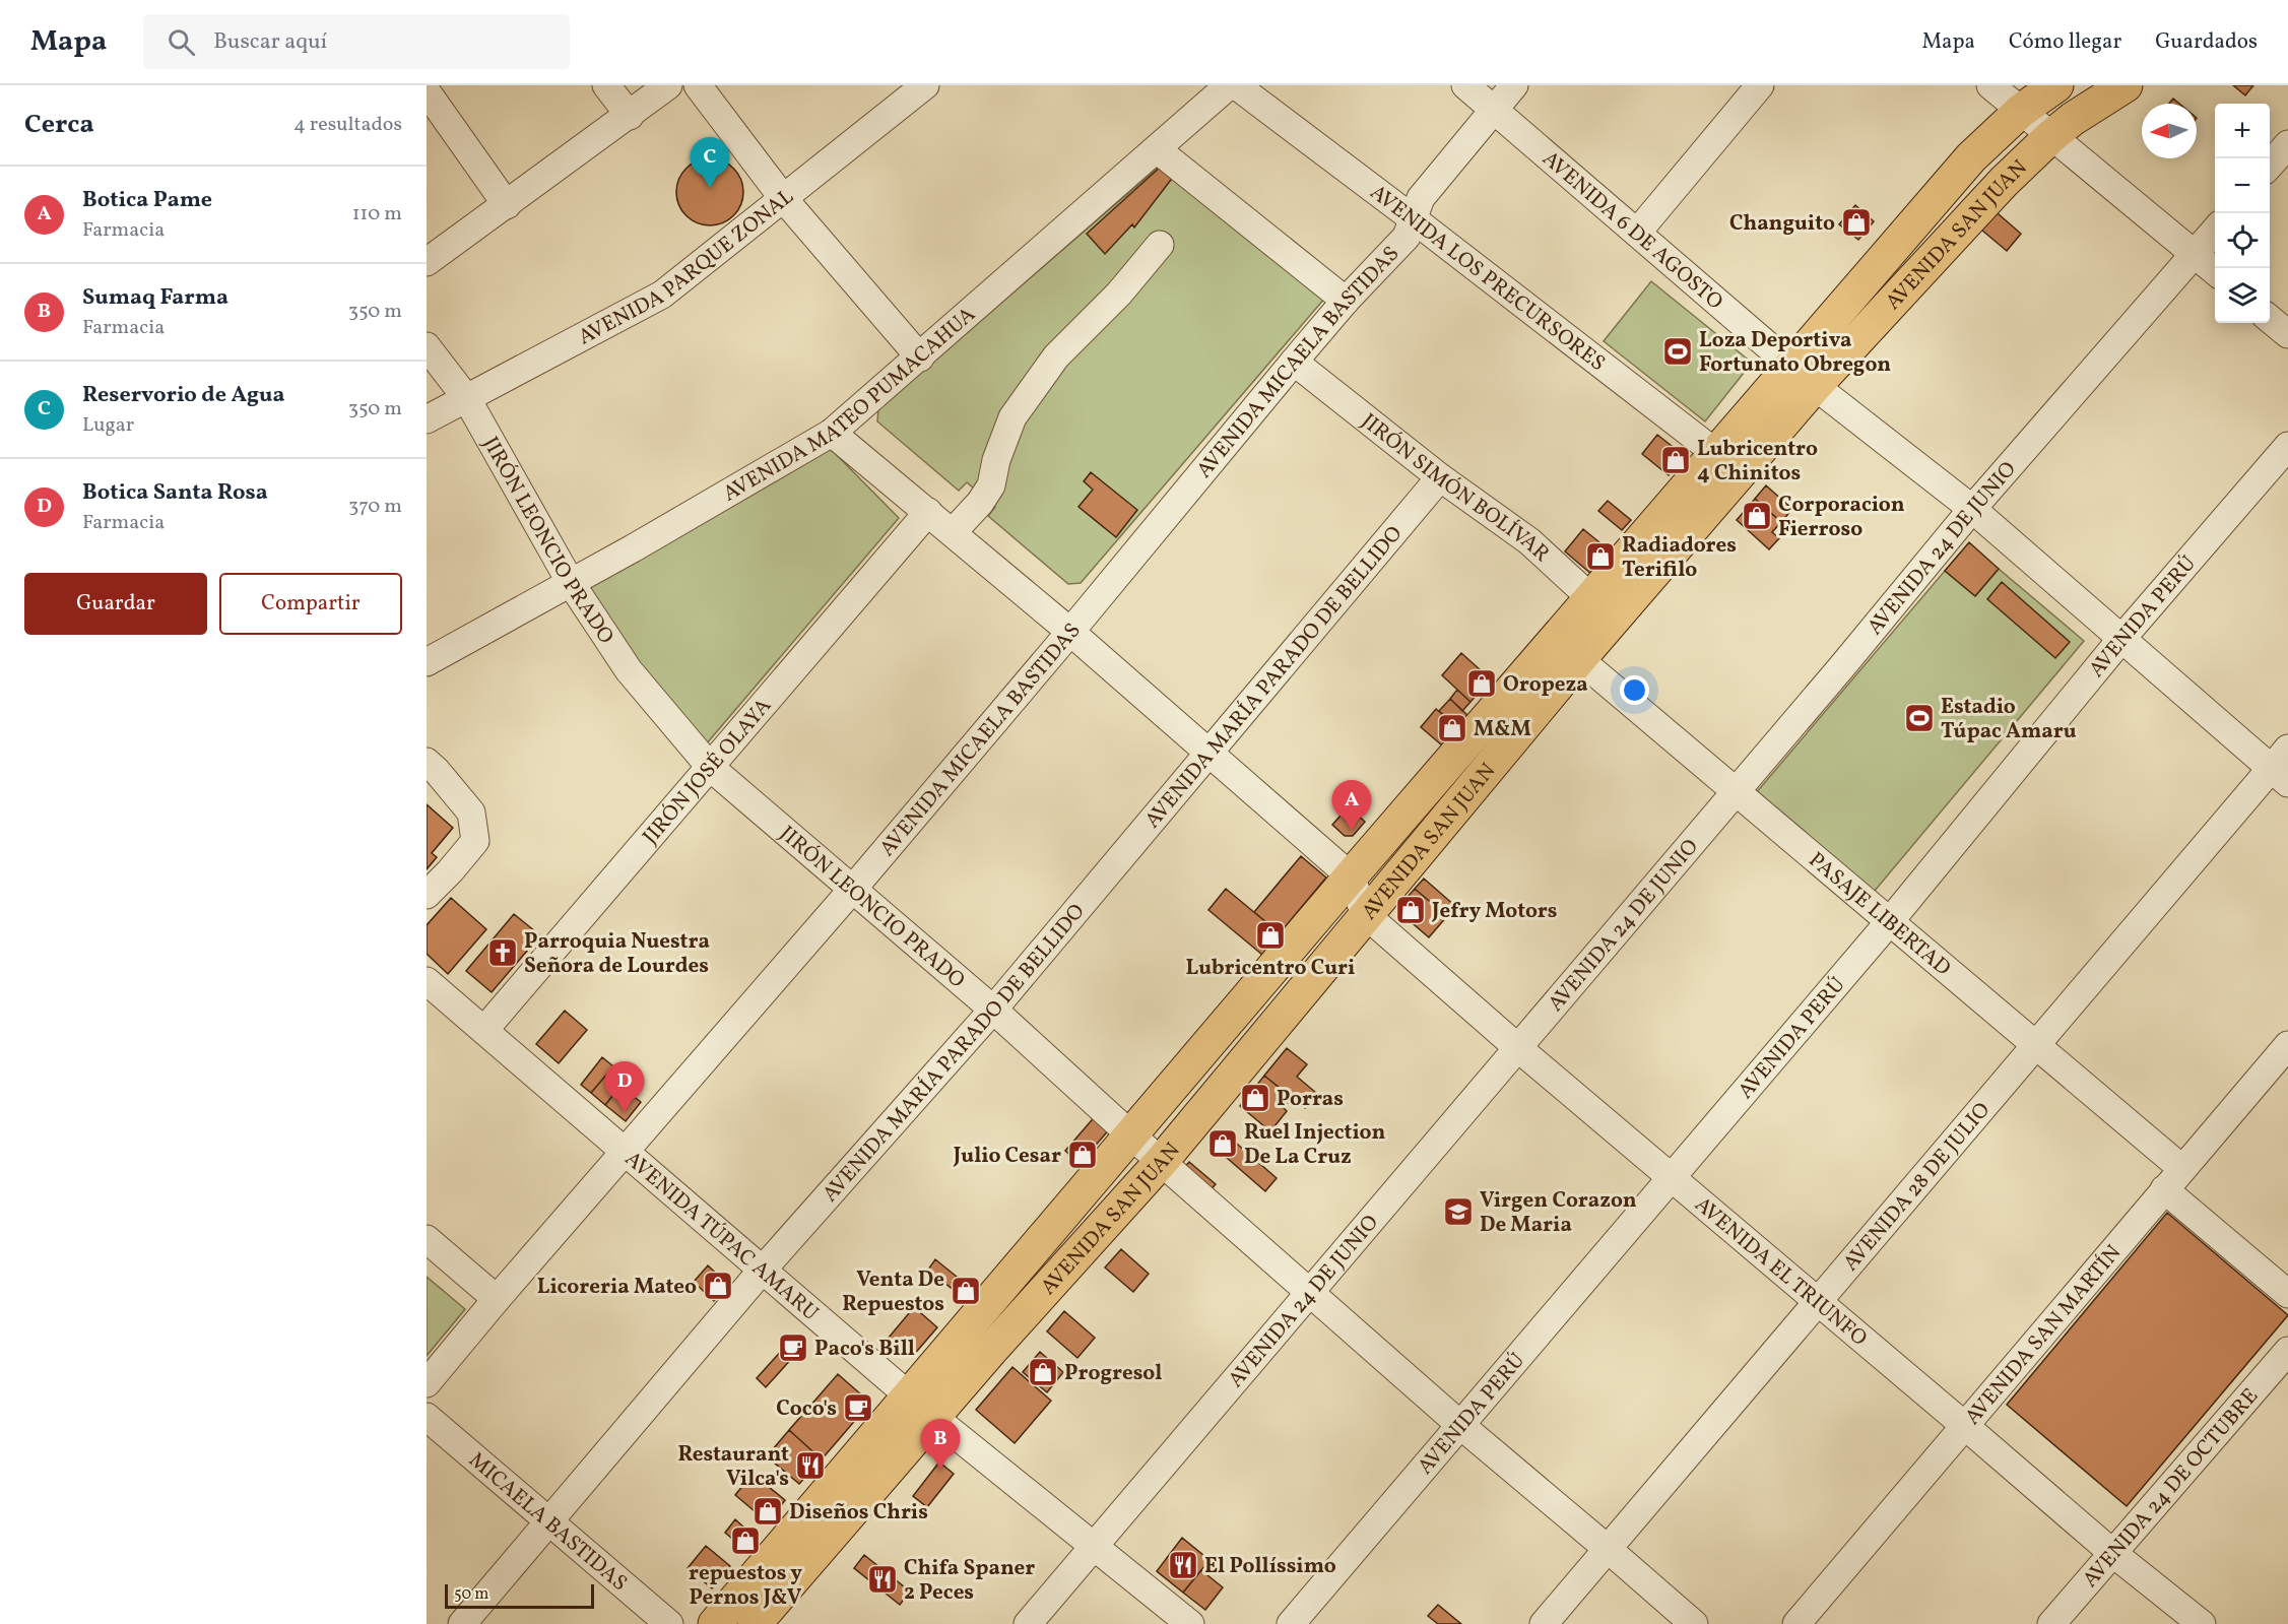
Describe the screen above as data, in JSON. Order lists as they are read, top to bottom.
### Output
{
  "streets": {
    "main road": ["AVENIDA SAN JUAN"],
    "street": [
      "AVENIDA 6 DE AGOSTO",
      "AVENIDA PARQUE ZONAL",
      "AVENIDA LOS PRECURSORES",
      "AVENIDA MICAELA BASTIDAS",
      "AVENIDA MATEO PUMACAHUA",
      "JIRÓN SIMÓN BOLÍVAR",
      "JIRÓN LEONCIO PRADO",
      "AVENIDA 24 DE JUNIO",
      "AVENIDA PERÚ",
      "AVENIDA MARÍA PARADO DE BELLIDO",
      "JIRÓN JOSÉ OLAYA",
      "PASAJE LIBERTAD",
      "AVENIDA 28 DE JULIO",
      "AVENIDA TÚPAC AMARU",
      "AVENIDA EL TRIUNFO",
      "AVENIDA SAN MARTÍN",
      "AVENIDA 24 DE OCTUBRE",
      "MICAELA BASTIDAS"
    ]
  },
  "crossings": [
    ["AVENIDA 6 DE AGOSTO", "AVENIDA SAN JUAN"],
    ["AVENIDA 6 DE AGOSTO", "AVENIDA MICAELA BASTIDAS"],
    ["AVENIDA 6 DE AGOSTO", "AVENIDA 24 DE JUNIO"],
    ["AVENIDA 6 DE AGOSTO", "AVENIDA PERÚ"],
    ["AVENIDA 6 DE AGOSTO", "AVENIDA 28 DE JULIO"],
    ["AVENIDA SAN JUAN", "AVENIDA LOS PRECURSORES"],
    ["AVENIDA SAN JUAN", "JIRÓN SIMÓN BOLÍVAR"],
    ["AVENIDA SAN JUAN", "JIRÓN LEONCIO PRADO"],
    ["AVENIDA SAN JUAN", "PASAJE LIBERTAD"],
    ["AVENIDA SAN JUAN", "AVENIDA TÚPAC AMARU"],
    ["AVENIDA SAN JUAN", "AVENIDA EL TRIUNFO"],
    ["AVENIDA PARQUE ZONAL", "JIRÓN LEONCIO PRADO"],
    ["AVENIDA LOS PRECURSORES", "AVENIDA MICAELA BASTIDAS"],
    ["AVENIDA MICAELA BASTIDAS", "JIRÓN SIMÓN BOLÍVAR"],
    ["AVENIDA MICAELA BASTIDAS", "JIRÓN LEONCIO PRADO"],
    ["AVENIDA MICAELA BASTIDAS", "AVENIDA TÚPAC AMARU"],
    ["AVENIDA MATEO PUMACAHUA", "JIRÓN LEONCIO PRADO"],
    ["JIRÓN SIMÓN BOLÍVAR", "AVENIDA MARÍA PARADO DE BELLIDO"],
    ["JIRÓN LEONCIO PRADO", "AVENIDA 24 DE JUNIO"],
    ["JIRÓN LEONCIO PRADO", "AVENIDA PERÚ"],
    ["JIRÓN LEONCIO PRADO", "AVENIDA MARÍA PARADO DE BELLIDO"],
    ["JIRÓN LEONCIO PRADO", "JIRÓN JOSÉ OLAYA"],
    ["JIRÓN LEONCIO PRADO", "AVENIDA 28 DE JULIO"],
    ["AVENIDA 24 DE JUNIO", "PASAJE LIBERTAD"],
    ["AVENIDA 24 DE JUNIO", "AVENIDA TÚPAC AMARU"],
    ["AVENIDA 24 DE JUNIO", "AVENIDA EL TRIUNFO"],
    ["AVENIDA PERÚ", "PASAJE LIBERTAD"],
    ["AVENIDA PERÚ", "AVENIDA EL TRIUNFO"],
    ["AVENIDA MARÍA PARADO DE BELLIDO", "AVENIDA TÚPAC AMARU"],
    ["AVENIDA MARÍA PARADO DE BELLIDO", "MICAELA BASTIDAS"],
    ["JIRÓN JOSÉ OLAYA", "AVENIDA TÚPAC AMARU"],
    ["PASAJE LIBERTAD", "AVENIDA 28 DE JULIO"],
    ["PASAJE LIBERTAD", "AVENIDA SAN MARTÍN"],
    ["AVENIDA 28 DE JULIO", "AVENIDA EL TRIUNFO"],
    ["AVENIDA EL TRIUNFO", "AVENIDA SAN MARTÍN"],
    ["AVENIDA EL TRIUNFO", "AVENIDA 24 DE OCTUBRE"]
  ],
  "places": {
    "shop": [
      "Changuito",
      "Lubricentro 4 Chinitos",
      "Corporacion Fierroso",
      "Radiadores Terifilo",
      "Oropeza",
      "M&M",
      "Jefry Motors",
      "Lubricentro Curi",
      "Porras",
      "Ruel Injection De La Cruz",
      "Julio Cesar",
      "Licoreria Mateo",
      "Venta De Repuestos",
      "Progresol",
      "Diseños Chris",
      "repuestos y Pernos J&V"
    ],
    "sports": ["Loza Deportiva Fortunato Obregon", "Estadio Túpac Amaru"],
    "church": ["Parroquia Nuestra Señora de Lourdes"],
    "school or university": ["Virgen Corazon De Maria"],
    "cafe": ["Paco's Bill", "Coco's"],
    "restaurant": ["Restaurant Vilca's", "El Pollíssimo", "Chifa Spaner 2 Peces"]
  },
  "scale_bar": "50 m",
  "north": "left",
  "page": {
    "header": "Mapa",
    "search": "Buscar aquí",
    "nav": ["Mapa", "Cómo llegar", "Guardados"],
    "heading": ["Cerca", "4 resultados"],
    "map_buttons": ["+", "−"],
    "pins": [
      "C",
      "A",
      "D",
      "B"
    ],
    "list": [
      {
        "mark": "A",
        "name": "Botica Pame",
        "note": "Farmacia",
        "value": "110 m"
      },
      {
        "mark": "B",
        "name": "Sumaq Farma",
        "note": "Farmacia",
        "value": "350 m"
      },
      {
        "mark": "C",
        "name": "Reservorio de Agua",
        "note": "Lugar",
        "value": "350 m"
      },
      {
        "mark": "D",
        "name": "Botica Santa Rosa",
        "note": "Farmacia",
        "value": "370 m"
      }
    ],
    "buttons": ["Guardar", "Compartir"],
    "scale": "50 m"
  }
}
